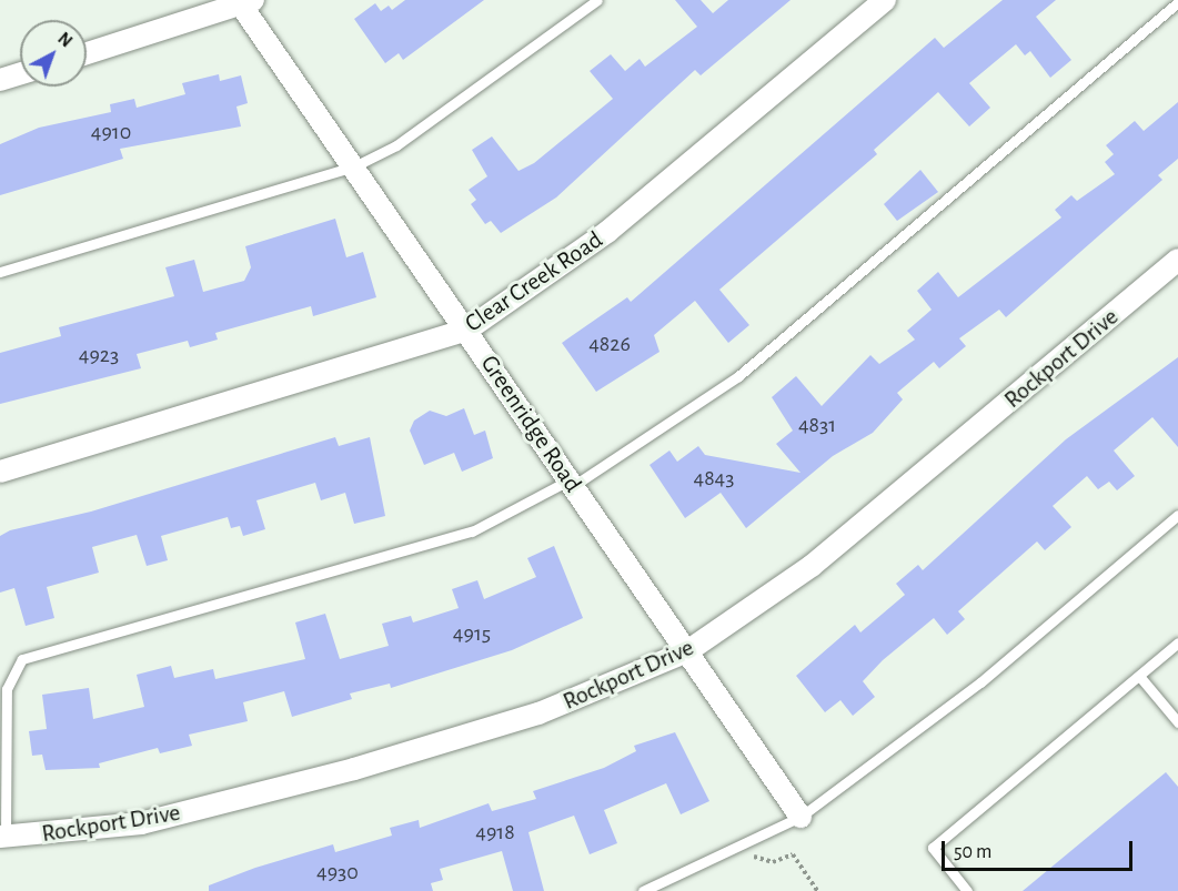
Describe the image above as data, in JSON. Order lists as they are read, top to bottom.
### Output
{
  "streets": {
    "street": ["Clear Creek Road", "Rockport Drive", "Greenridge Road"]
  },
  "crossings": [
    ["Clear Creek Road", "Greenridge Road"],
    ["Rockport Drive", "Greenridge Road"]
  ],
  "house_numbers": [
    "4910",
    "4826",
    "4923",
    "4831",
    "4843",
    "4915",
    "4918",
    "4930"
  ],
  "scale_bar": "50 m",
  "north": "top right"
}
